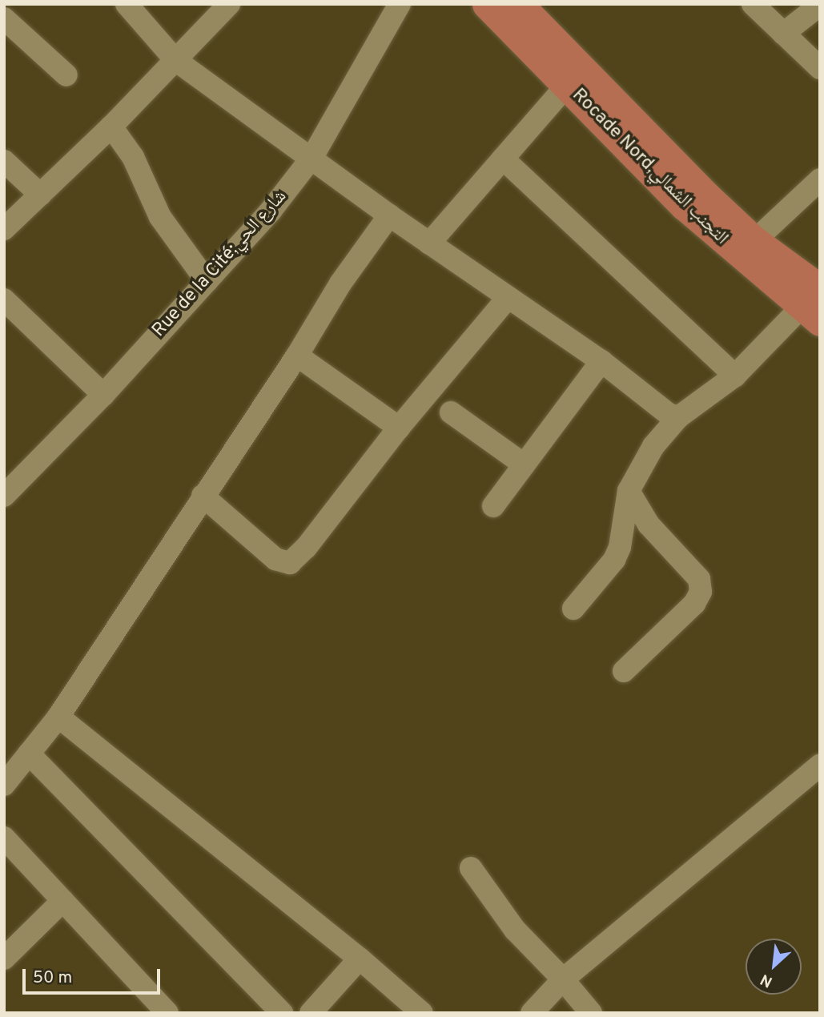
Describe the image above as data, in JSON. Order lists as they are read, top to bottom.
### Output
{
  "streets": {
    "main road": ["Rocade Nord,التجنب الشمالي"],
    "street": ["Rue de la Cité;شارع الحي"]
  },
  "scale_bar": "50 m",
  "north": "bottom left"
}
